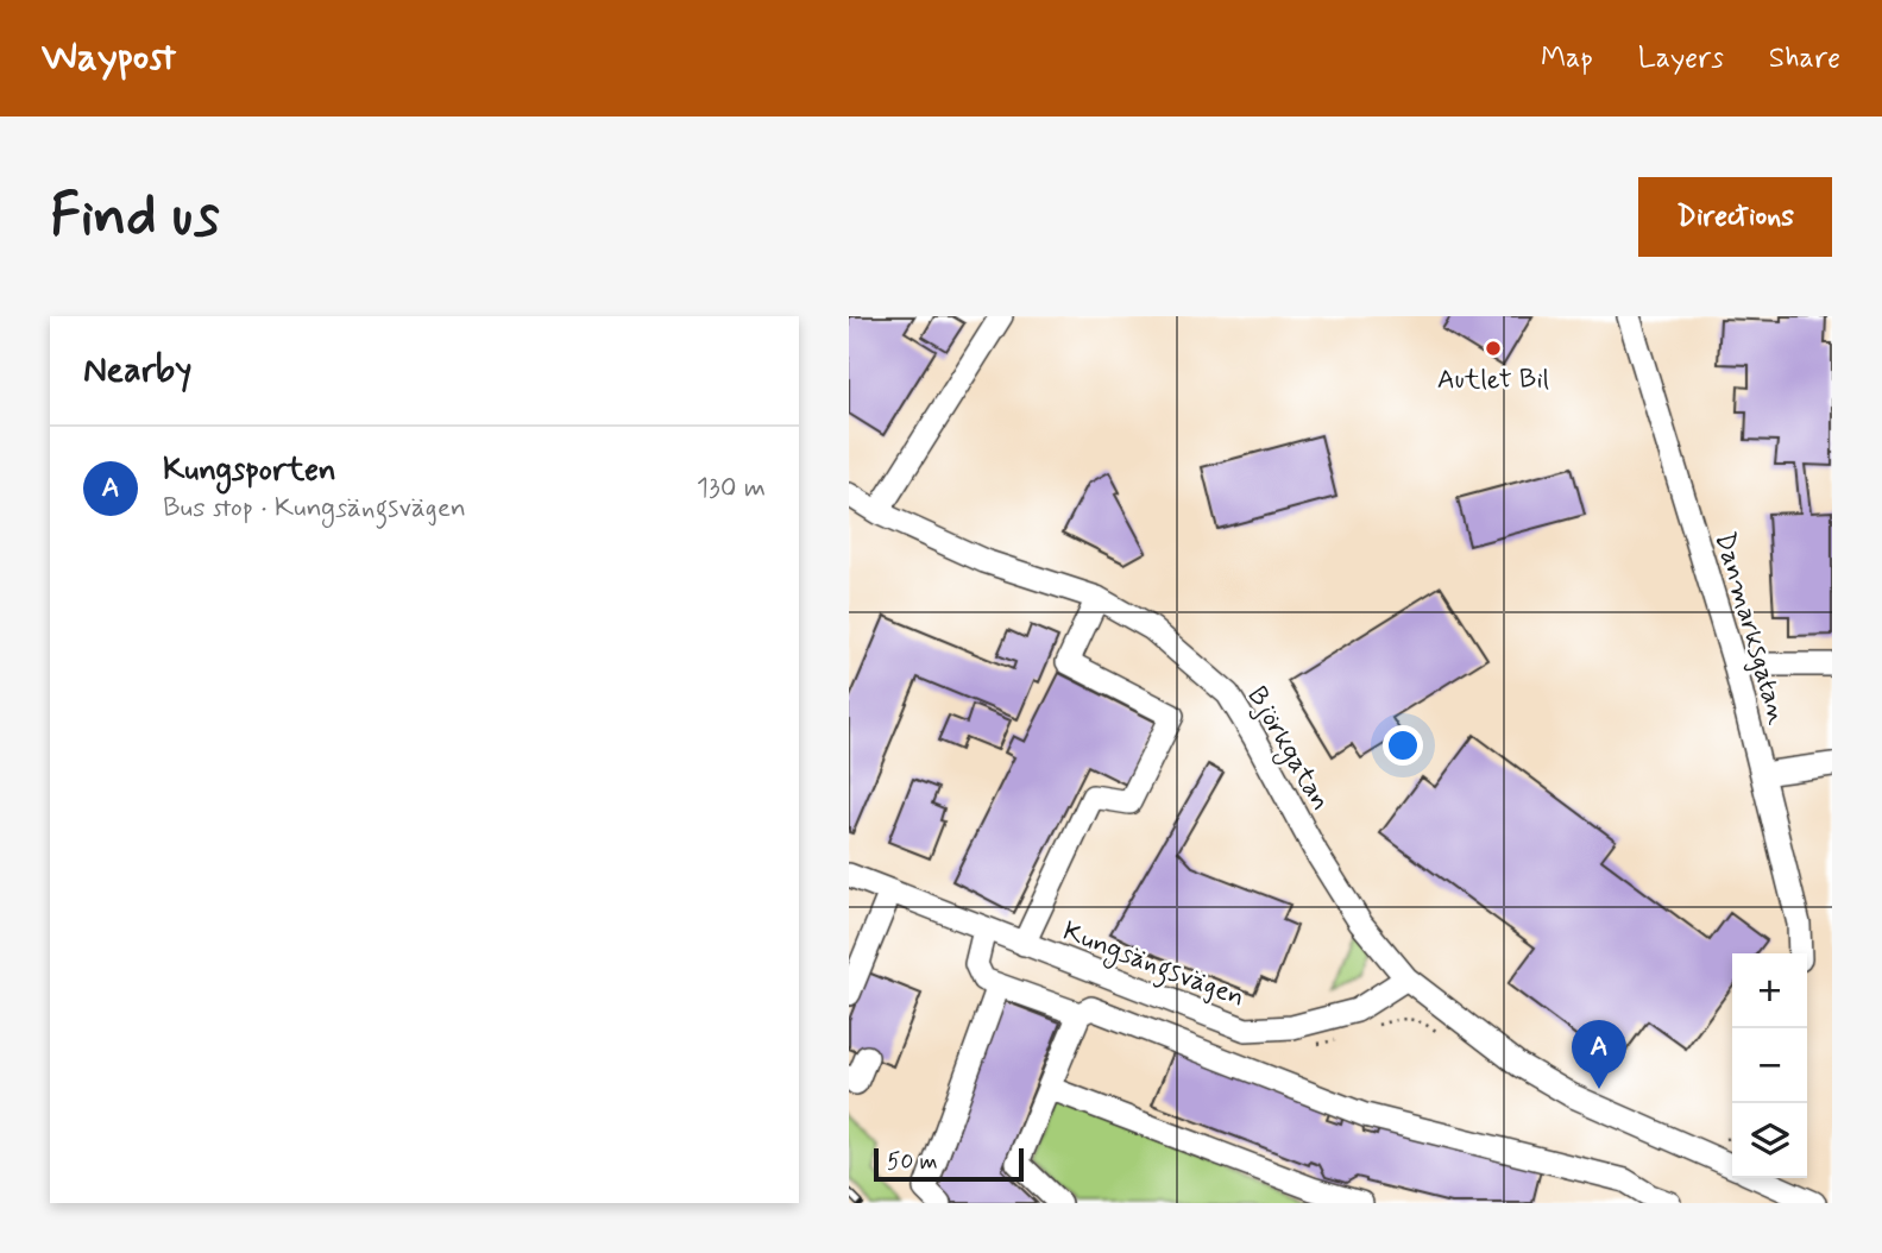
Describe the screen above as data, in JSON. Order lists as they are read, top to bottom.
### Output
{
  "streets": {
    "street": ["Danmarksgatan", "Björkgatan", "Kungsängsvägen"]
  },
  "crossings": [
    ["Björkgatan", "Kungsängsvägen"]
  ],
  "places": ["Autlet Bil"],
  "scale_bar": "50 m",
  "page": {
    "header": "Waypost",
    "nav": ["Map", "Layers", "Share"],
    "buttons": "Directions",
    "title": "Find us",
    "heading": "Nearby",
    "list": [
      {
        "mark": "A",
        "name": "Kungsporten",
        "note": "Bus stop · Kungsängsvägen",
        "value": "130 m"
      }
    ],
    "map_buttons": ["+", "−"],
    "pins": "A",
    "scale": "50 m"
  }
}
